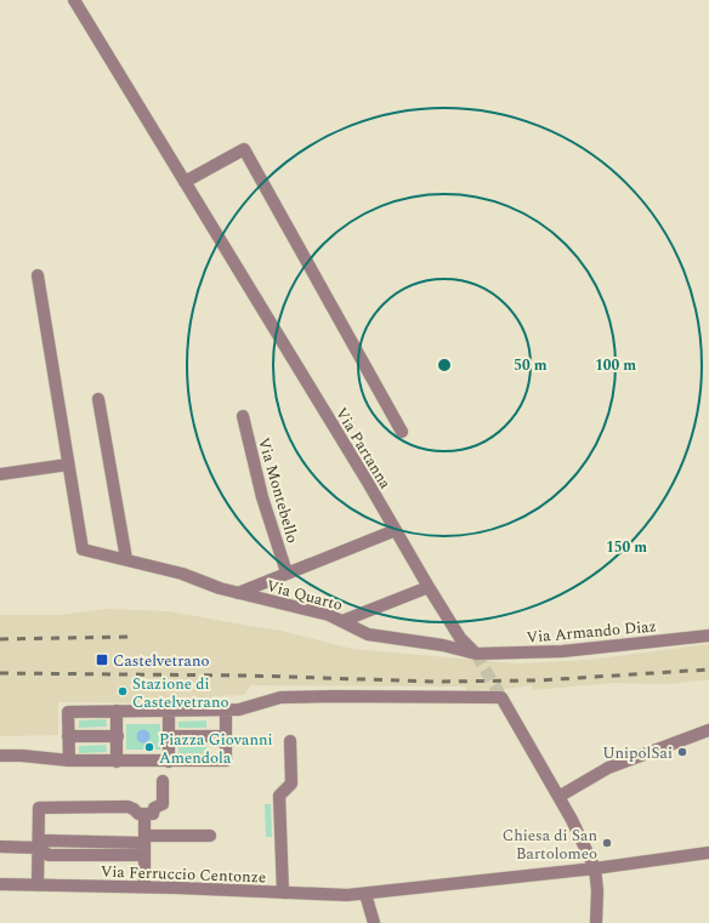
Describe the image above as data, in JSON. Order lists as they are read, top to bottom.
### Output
{
  "streets": {
    "street": [
      "Via Partanna",
      "Via Montebello",
      "Via Quarto",
      "Via Armando Diaz",
      "Via Ferruccio Centonze"
    ]
  },
  "crossings": [
    ["Via Partanna", "Via Quarto"],
    ["Via Partanna", "Via Armando Diaz"],
    ["Via Quarto", "Via Armando Diaz"]
  ],
  "places": {
    "transit": ["Castelvetrano"],
    "other": [
      "Stazione di Castelvetrano",
      "Piazza Giovanni Amendola",
      "UnipolSai",
      "Chiesa di San Bartolomeo"
    ]
  },
  "rings": ["50 m", "100 m", "150 m"]
}
